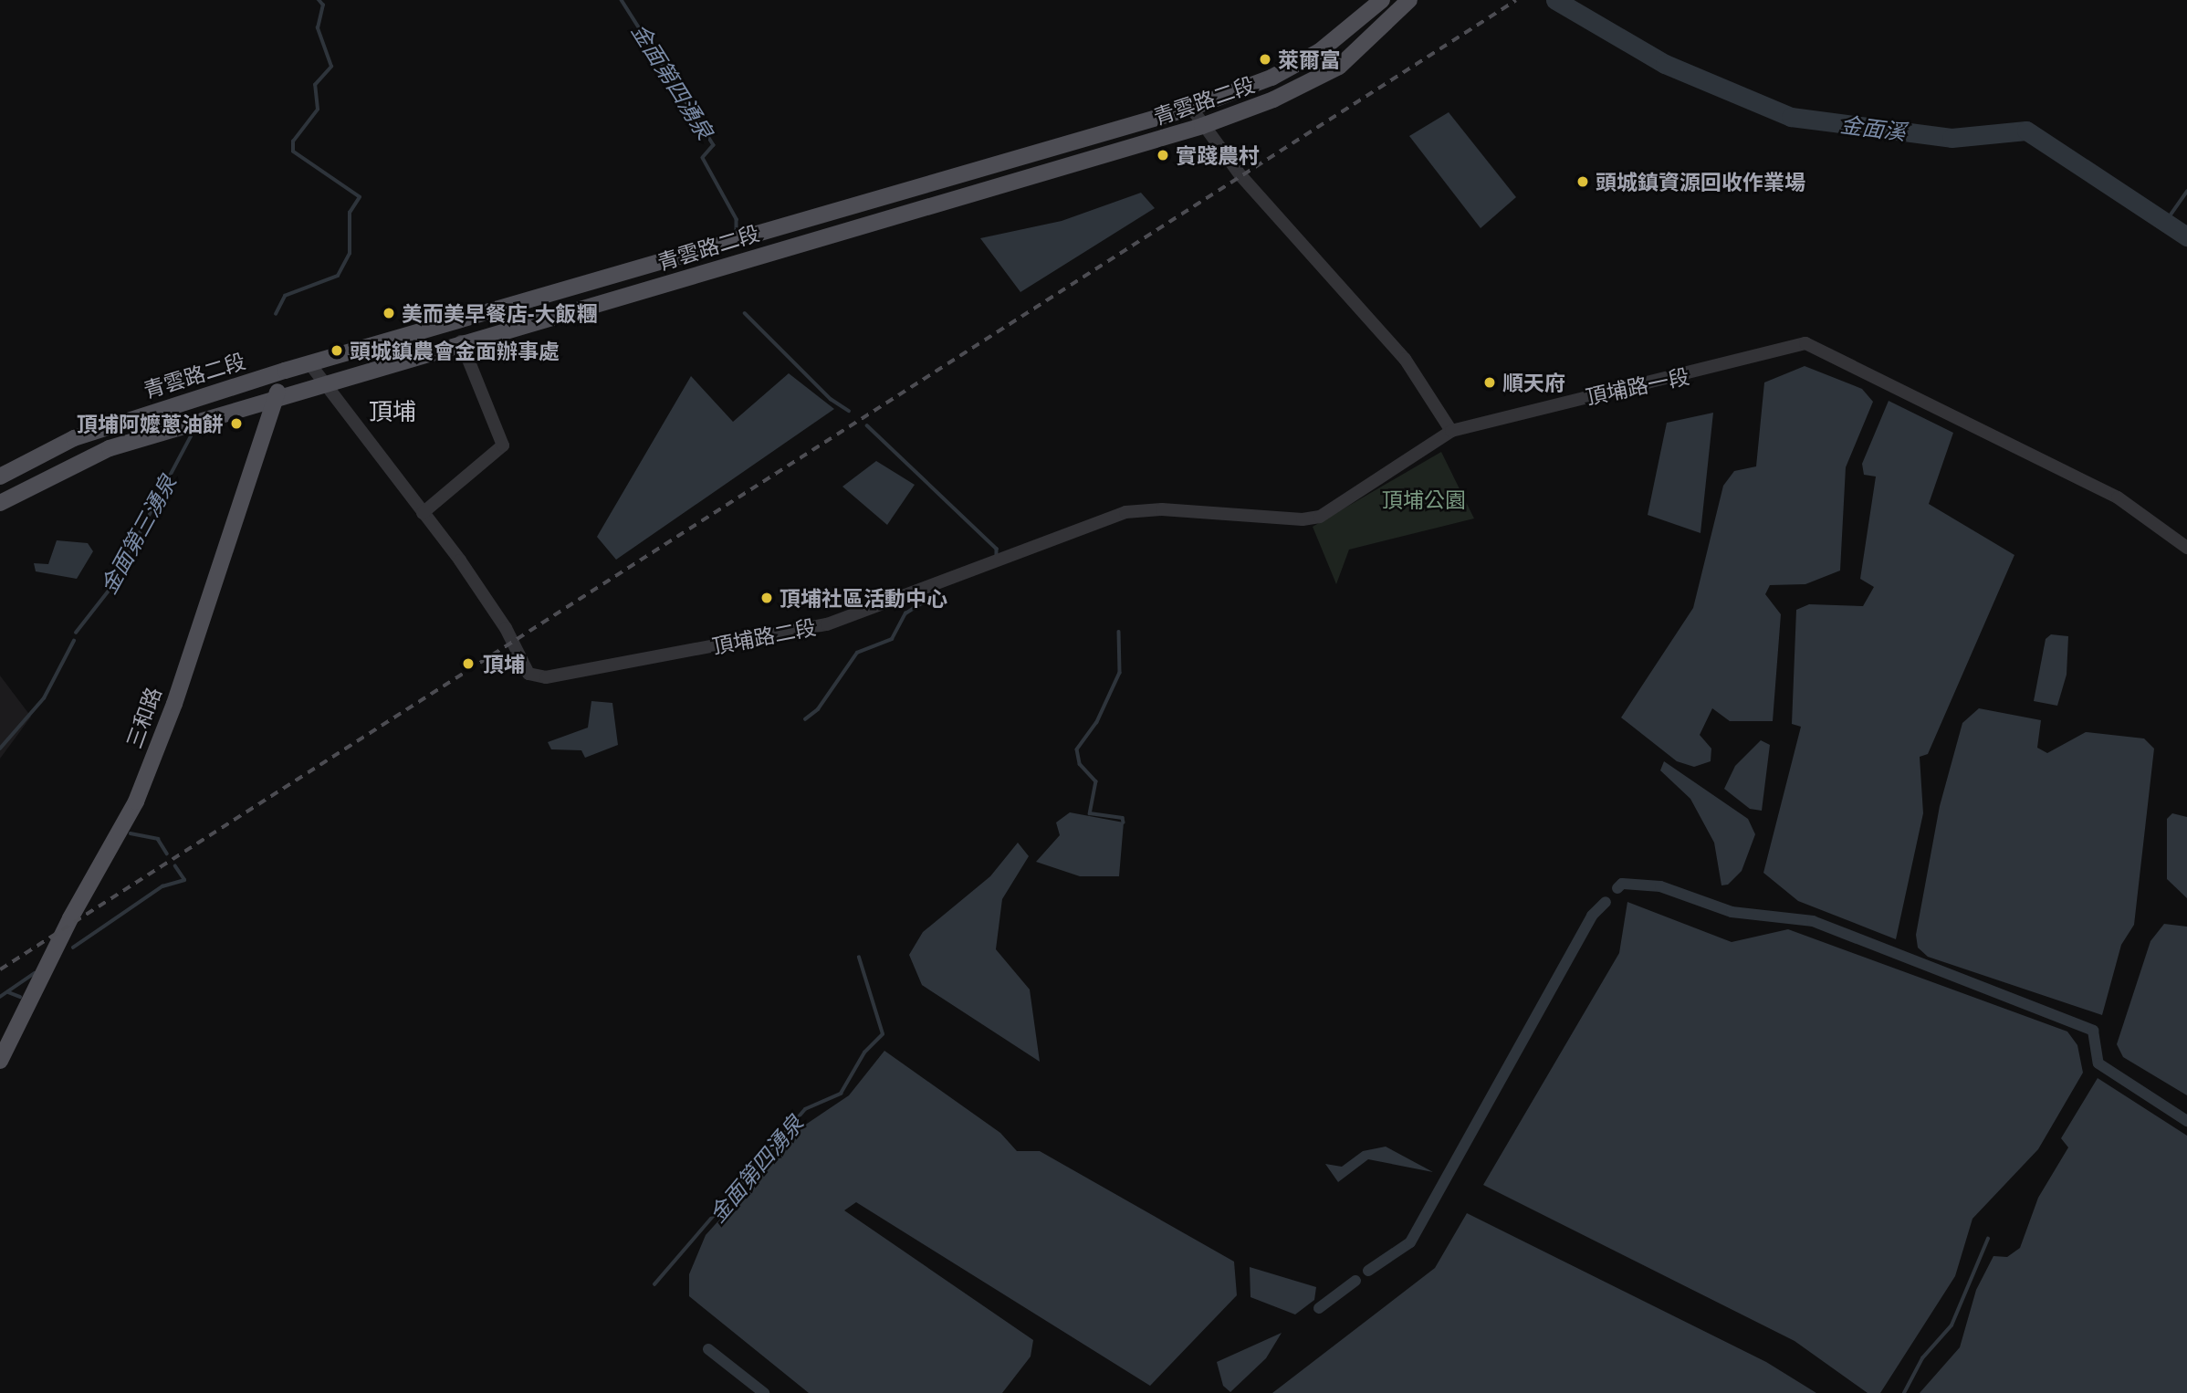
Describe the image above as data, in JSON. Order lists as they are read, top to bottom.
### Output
{
  "streets": {
    "main road": ["青雲路二段", "三和路"],
    "street": ["頂埔路一段", "頂埔路二段"]
  },
  "crossings": [
    ["青雲路二段", "頂埔路二段"],
    ["青雲路二段", "三和路"],
    ["頂埔路一段", "頂埔路二段"]
  ],
  "districts": ["頂埔"],
  "water": ["金面第四湧泉", "金面溪", "金面第三湧泉"],
  "parks": ["頂埔公園"],
  "places": [
    "萊爾富",
    "實踐農村",
    "頭城鎮資源回收作業場",
    "美而美早餐店-大飯糰",
    "頭城鎮農會金面辦事處",
    "順天府",
    "頂埔阿嬤蔥油餅",
    "頂埔社區活動中心",
    "頂埔"
  ]
}
